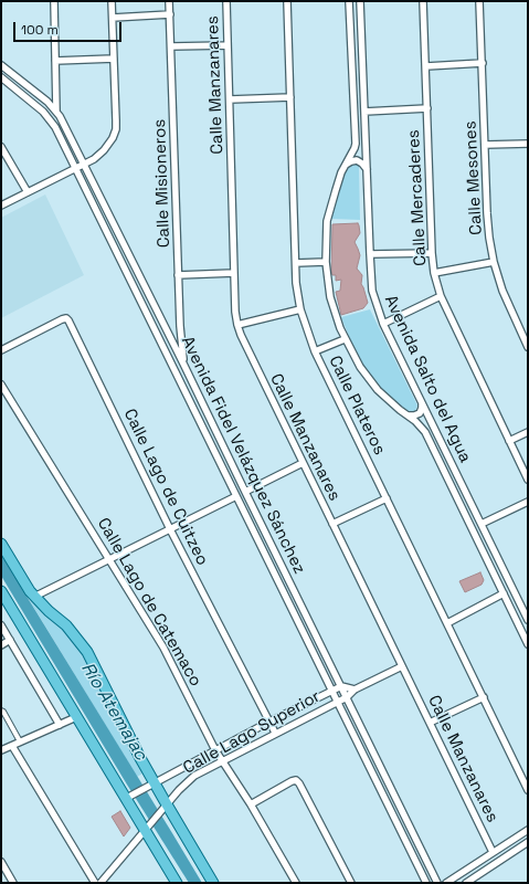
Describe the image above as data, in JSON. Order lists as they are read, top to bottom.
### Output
{
  "streets": {
    "street": [
      "Calle Manzanares",
      "Calle Mesones",
      "Calle Misioneros",
      "Calle Mercaderes",
      "Avenida Salto del Agua",
      "Calle Plateros",
      "Avenida Fidel Velázquez Sánchez",
      "Calle Lago de Cuitzeo",
      "Calle Lago de Catemaco",
      "Calle Lago Superior"
    ]
  },
  "crossings": [
    ["Calle Manzanares", "Calle Lago Superior"],
    ["Calle Misioneros", "Avenida Fidel Velázquez Sánchez"],
    ["Avenida Fidel Velázquez Sánchez", "Calle Lago Superior"],
    ["Calle Lago de Cuitzeo", "Calle Lago Superior"],
    ["Calle Lago de Catemaco", "Calle Lago Superior"]
  ],
  "water": ["Río Atemajac"],
  "scale_bar": "100 m"
}
